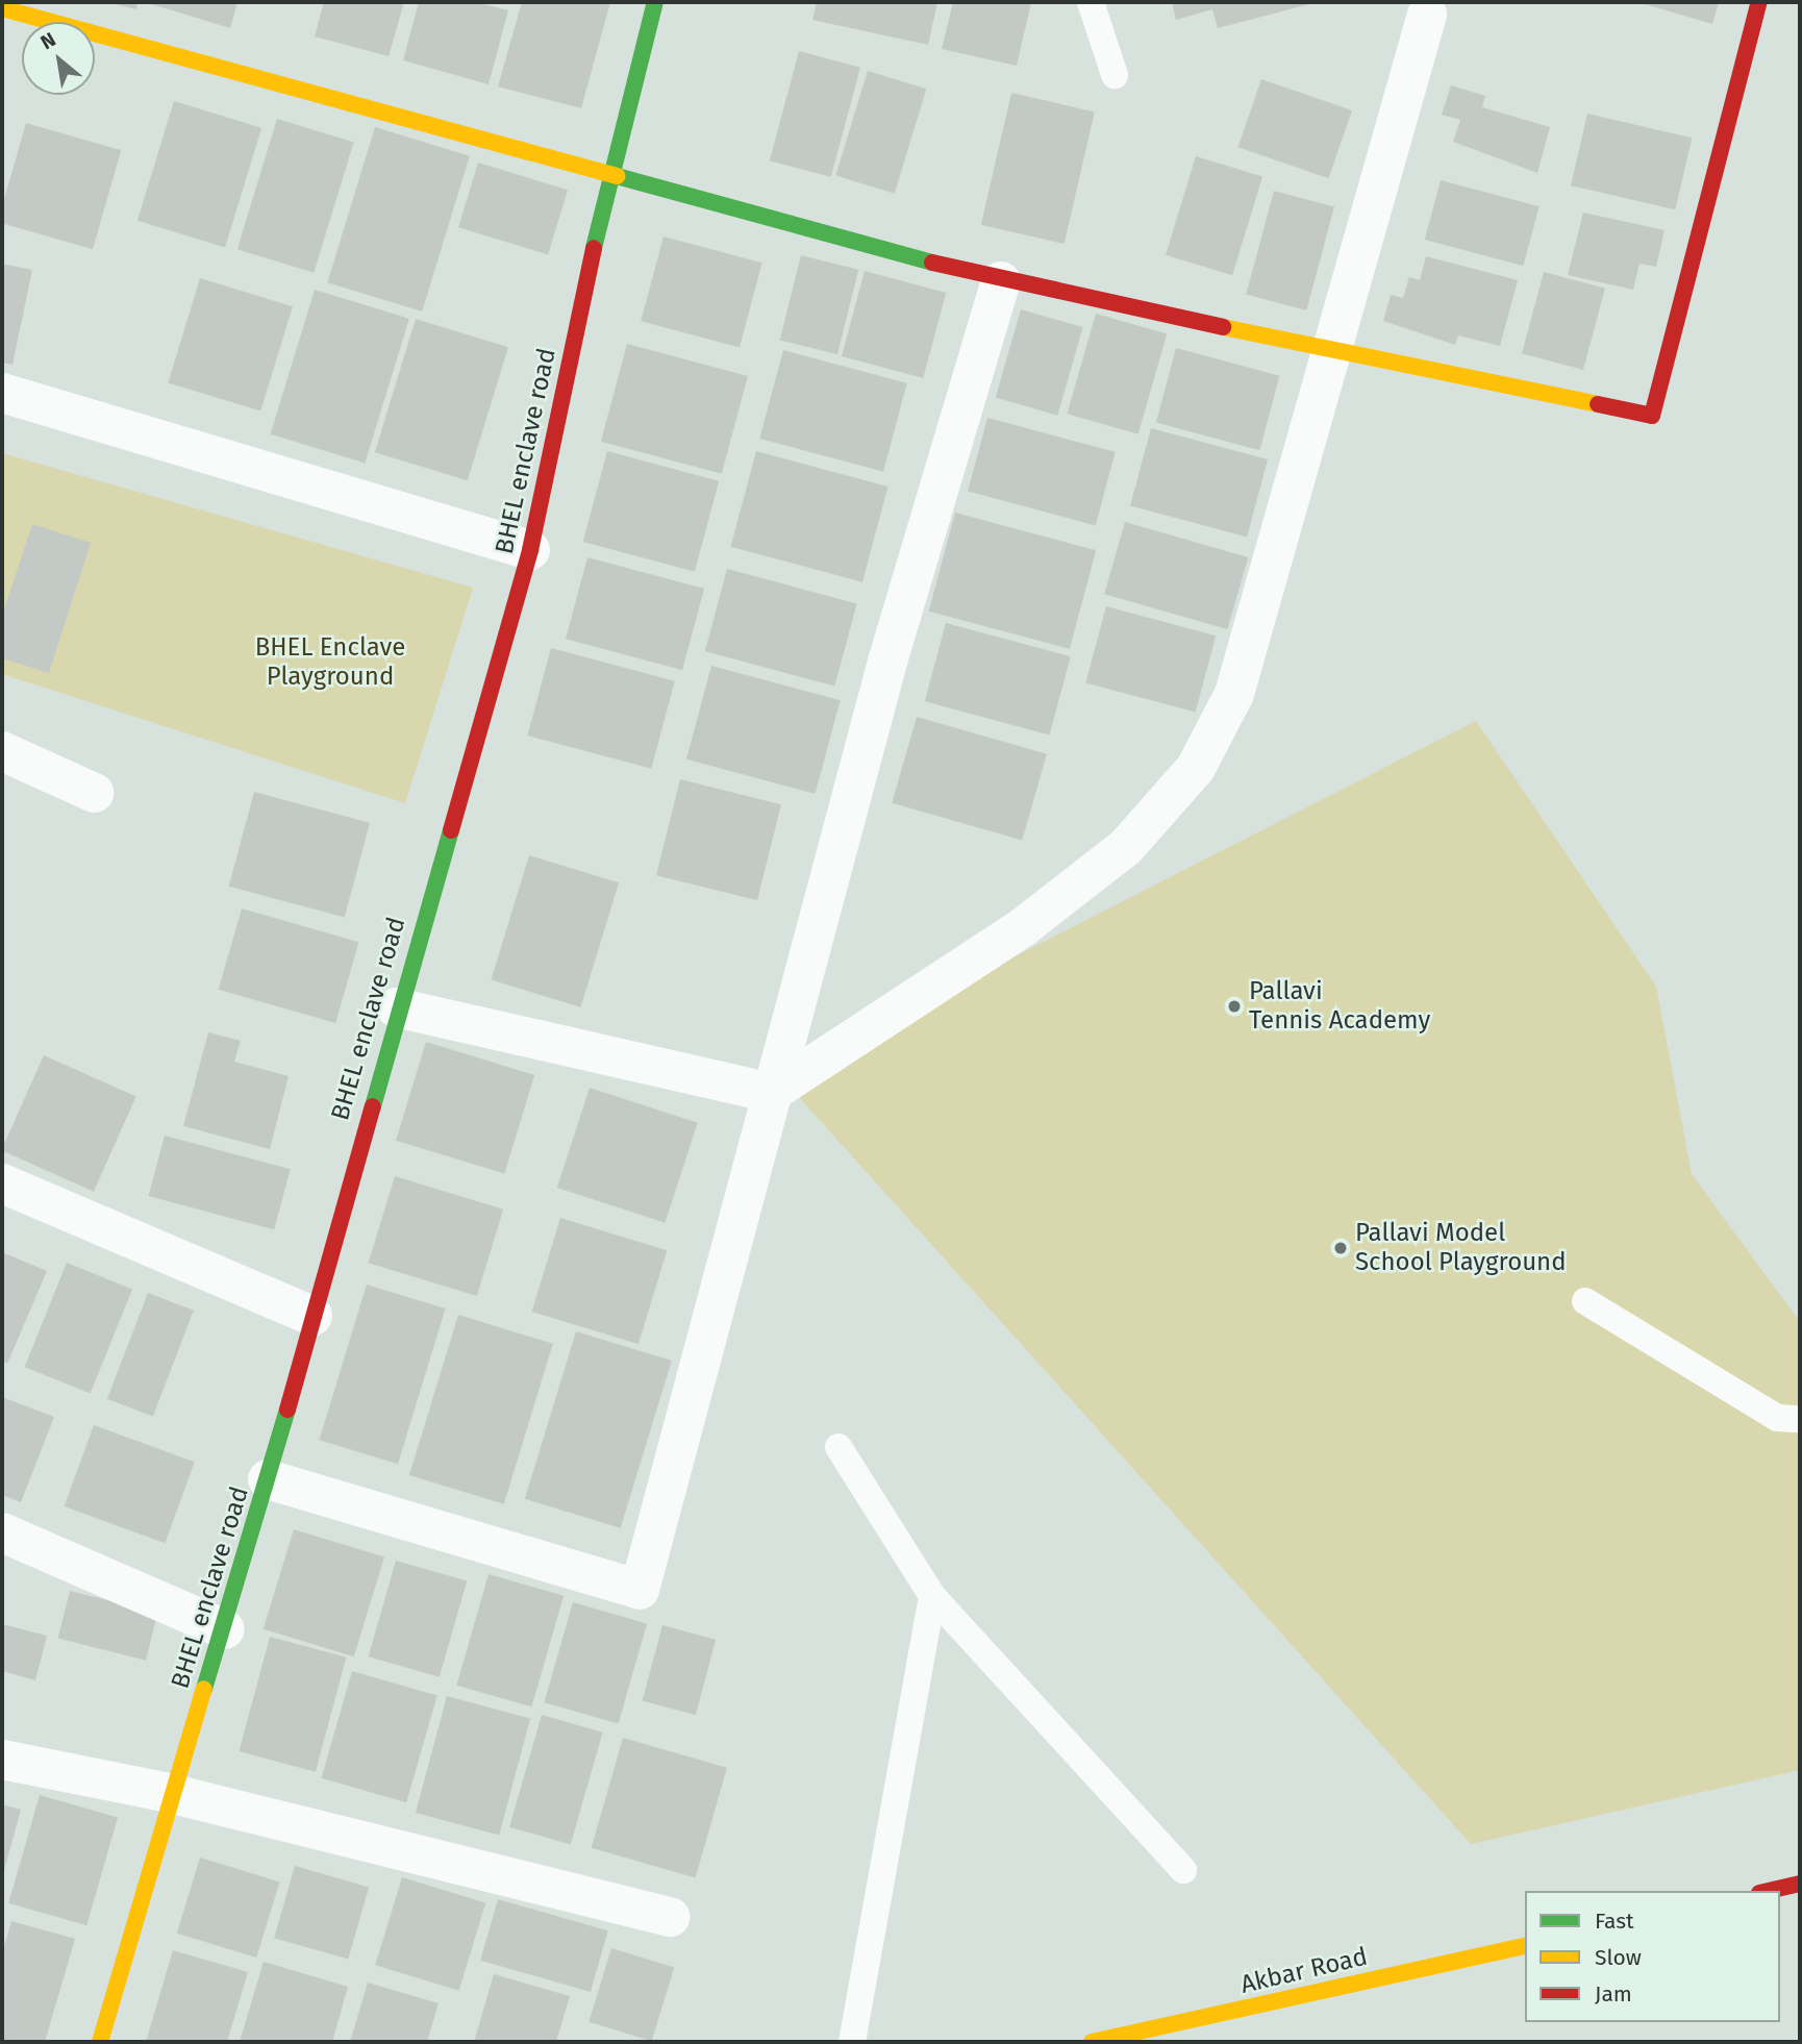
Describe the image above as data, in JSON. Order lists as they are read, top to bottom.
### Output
{
  "streets": {
    "street": ["BHEL enclave road", "Akbar Road"]
  },
  "parks": ["BHEL Enclave Playground"],
  "places": ["Pallavi Tennis Academy", "Pallavi Model School Playground"],
  "legend": ["Fast", "Slow", "Jam"],
  "north": "top left"
}
